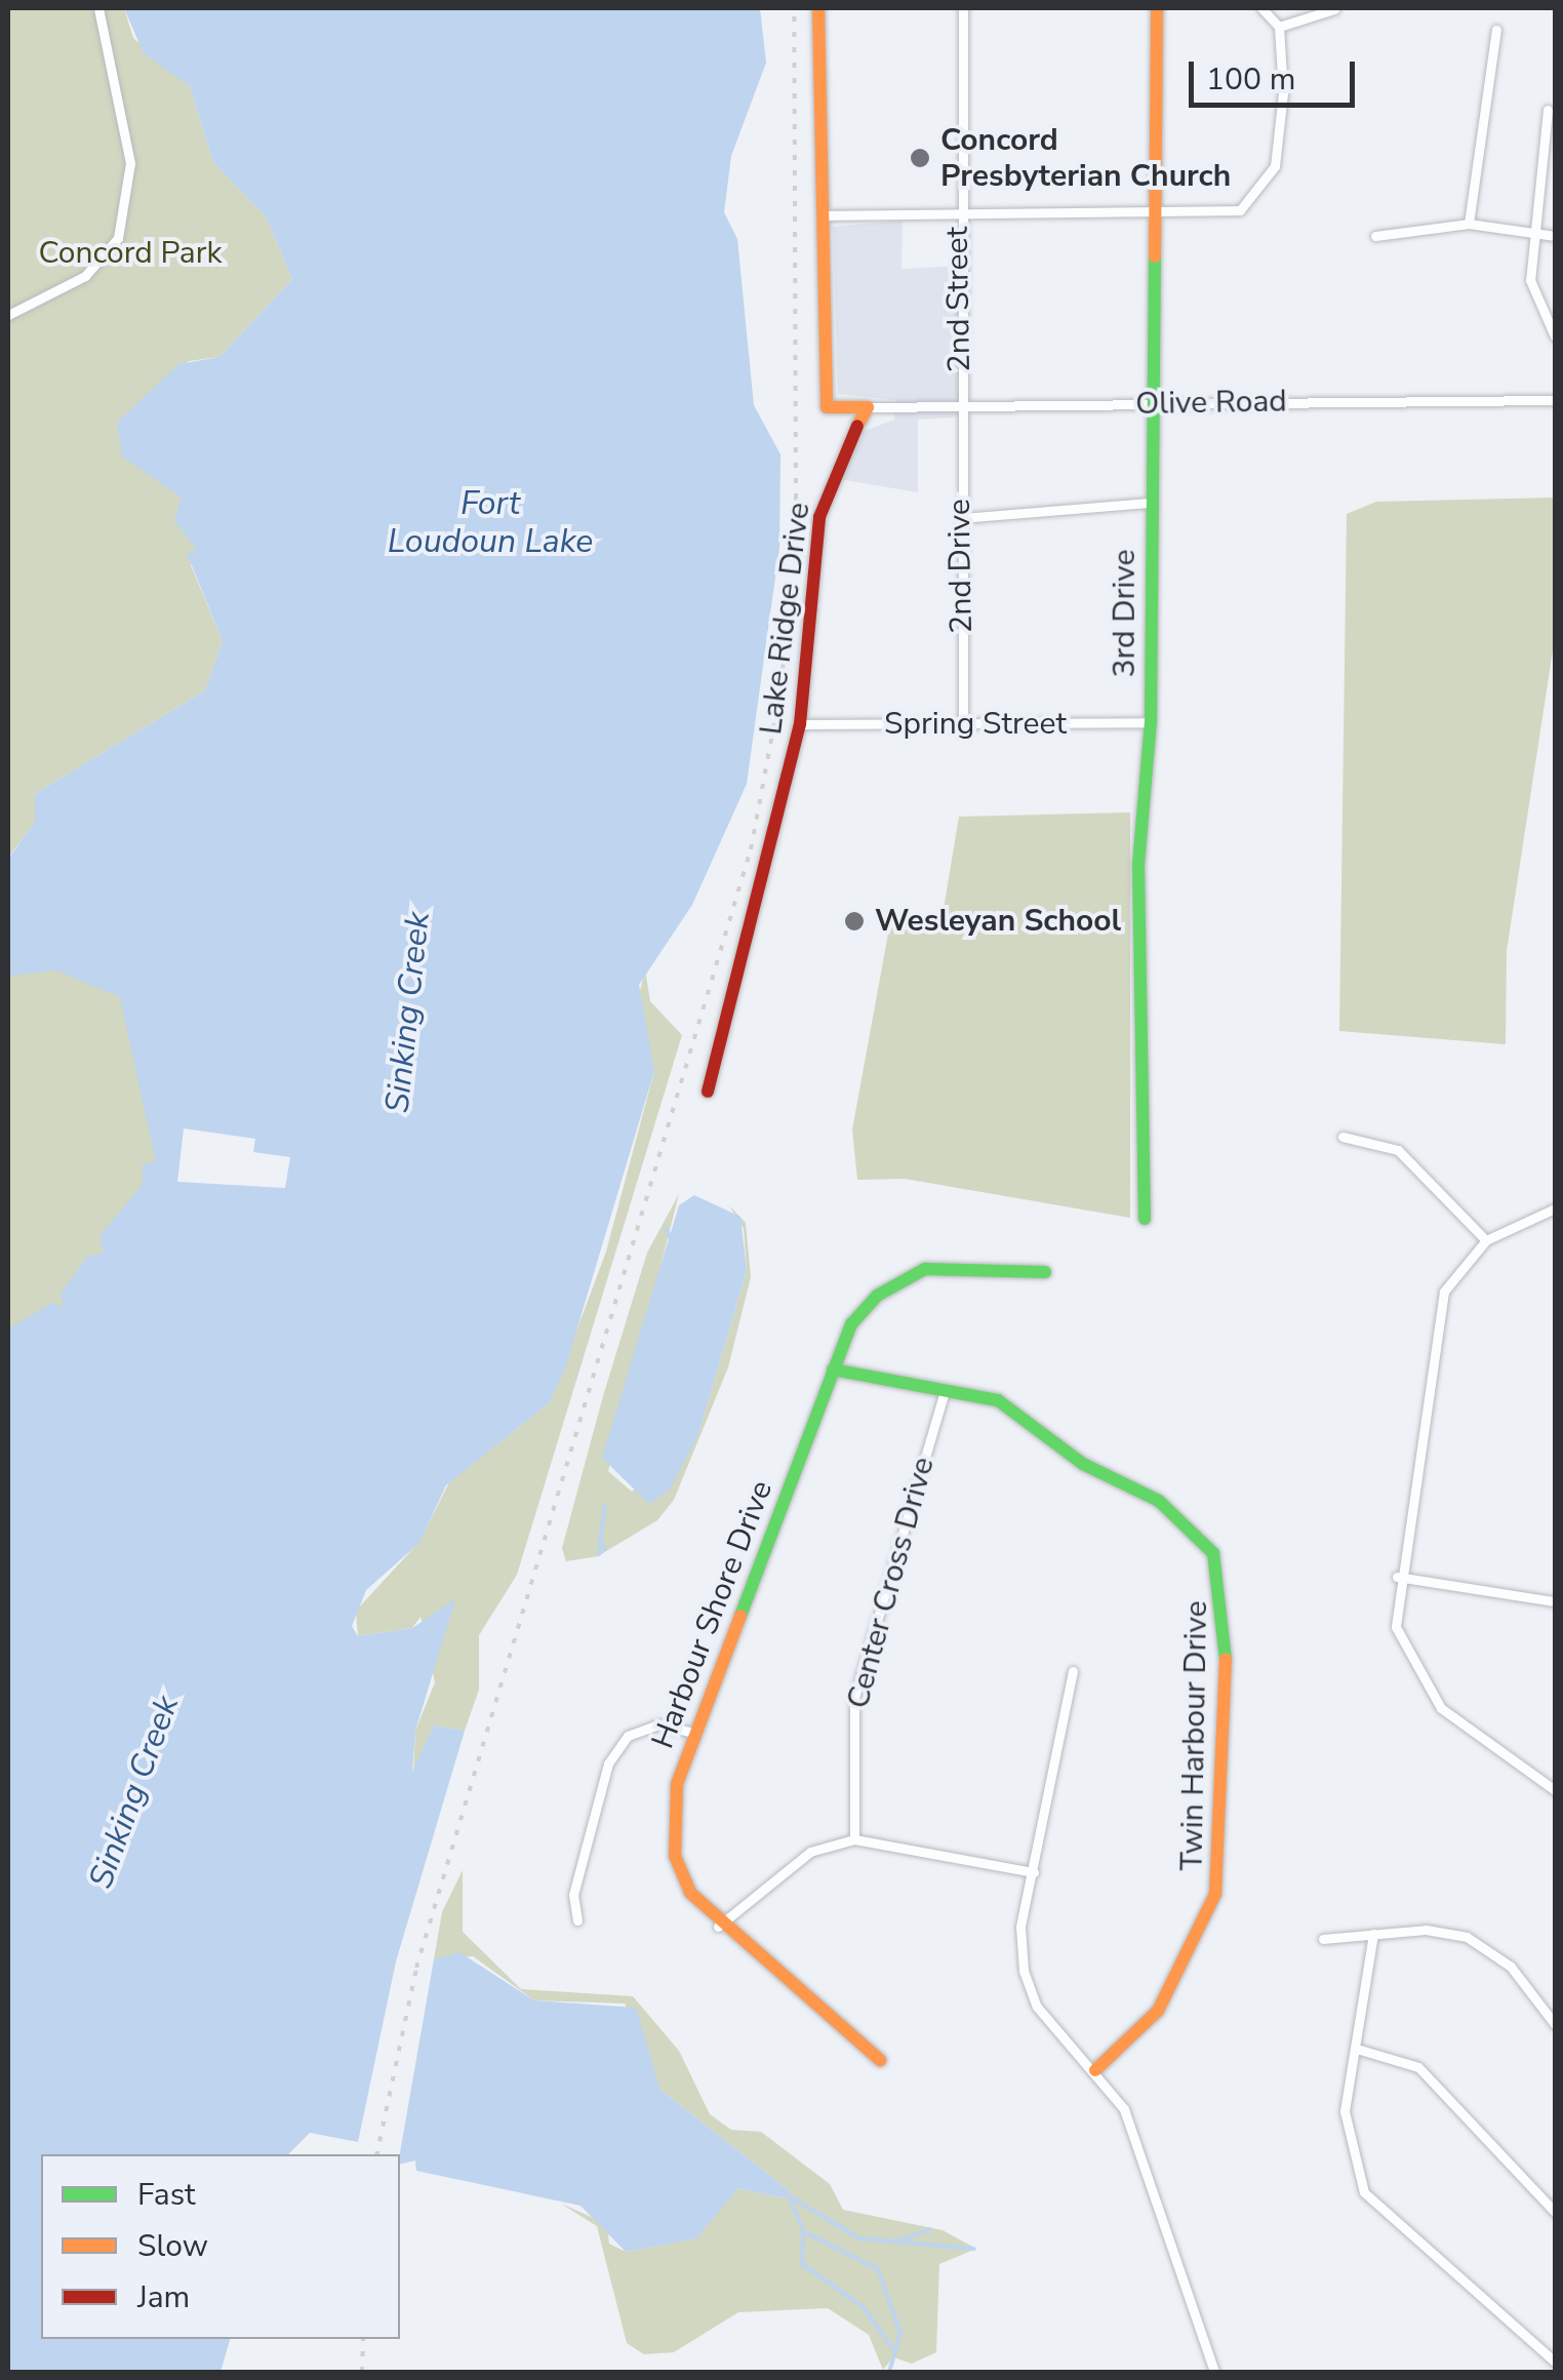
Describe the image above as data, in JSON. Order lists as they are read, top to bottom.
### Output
{
  "streets": {
    "street": [
      "2nd Street",
      "Olive Road",
      "2nd Drive",
      "3rd Drive",
      "Lake Ridge Drive",
      "Spring Street",
      "Center Cross Drive",
      "Harbour Shore Drive",
      "Twin Harbour Drive"
    ]
  },
  "crossings": [
    ["2nd Street", "Olive Road"],
    ["2nd Street", "2nd Drive"],
    ["Olive Road", "2nd Drive"],
    ["Olive Road", "3rd Drive"],
    ["Olive Road", "Lake Ridge Drive"],
    ["2nd Drive", "Spring Street"],
    ["3rd Drive", "Spring Street"],
    ["Lake Ridge Drive", "Spring Street"],
    ["Center Cross Drive", "Twin Harbour Drive"],
    ["Harbour Shore Drive", "Twin Harbour Drive"]
  ],
  "water": ["Fort Loudoun Lake", "Sinking Creek"],
  "parks": ["Concord Park"],
  "places": ["Concord Presbyterian Church", "Wesleyan School"],
  "legend": ["Fast", "Slow", "Jam"],
  "scale_bar": "100 m"
}
